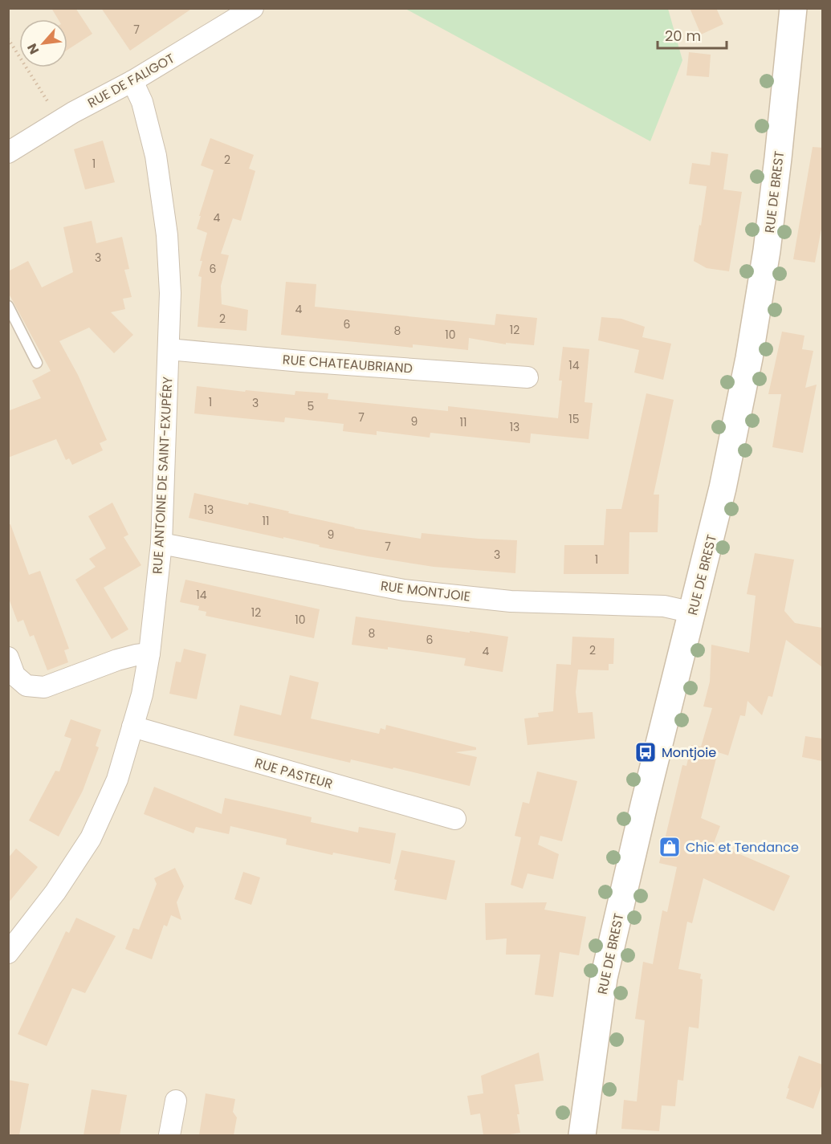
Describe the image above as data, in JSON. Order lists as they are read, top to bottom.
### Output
{
  "streets": {
    "main road": ["RUE DE BREST"],
    "street": [
      "RUE DE FALIGOT",
      "RUE CHATEAUBRIAND",
      "RUE ANTOINE DE SAINT-EXUPÉRY",
      "RUE MONTJOIE",
      "RUE PASTEUR"
    ]
  },
  "crossings": [
    ["RUE DE FALIGOT", "RUE ANTOINE DE SAINT-EXUPÉRY"],
    ["RUE DE BREST", "RUE MONTJOIE"],
    ["RUE CHATEAUBRIAND", "RUE ANTOINE DE SAINT-EXUPÉRY"],
    ["RUE ANTOINE DE SAINT-EXUPÉRY", "RUE MONTJOIE"],
    ["RUE ANTOINE DE SAINT-EXUPÉRY", "RUE PASTEUR"]
  ],
  "places": {
    "bus stop": ["Montjoie"],
    "shop": ["Chic et Tendance"]
  },
  "house_numbers": [
    "7",
    "2",
    "1",
    "4",
    "3",
    "6",
    "4",
    "2",
    "6",
    "12",
    "8",
    "10",
    "14",
    "1",
    "3",
    "5",
    "7",
    "15",
    "9",
    "11",
    "13",
    "13",
    "11",
    "9",
    "7",
    "3",
    "1",
    "14",
    "12",
    "10",
    "8",
    "6",
    "2",
    "4"
  ],
  "scale_bar": "20 m",
  "north": "bottom left"
}
